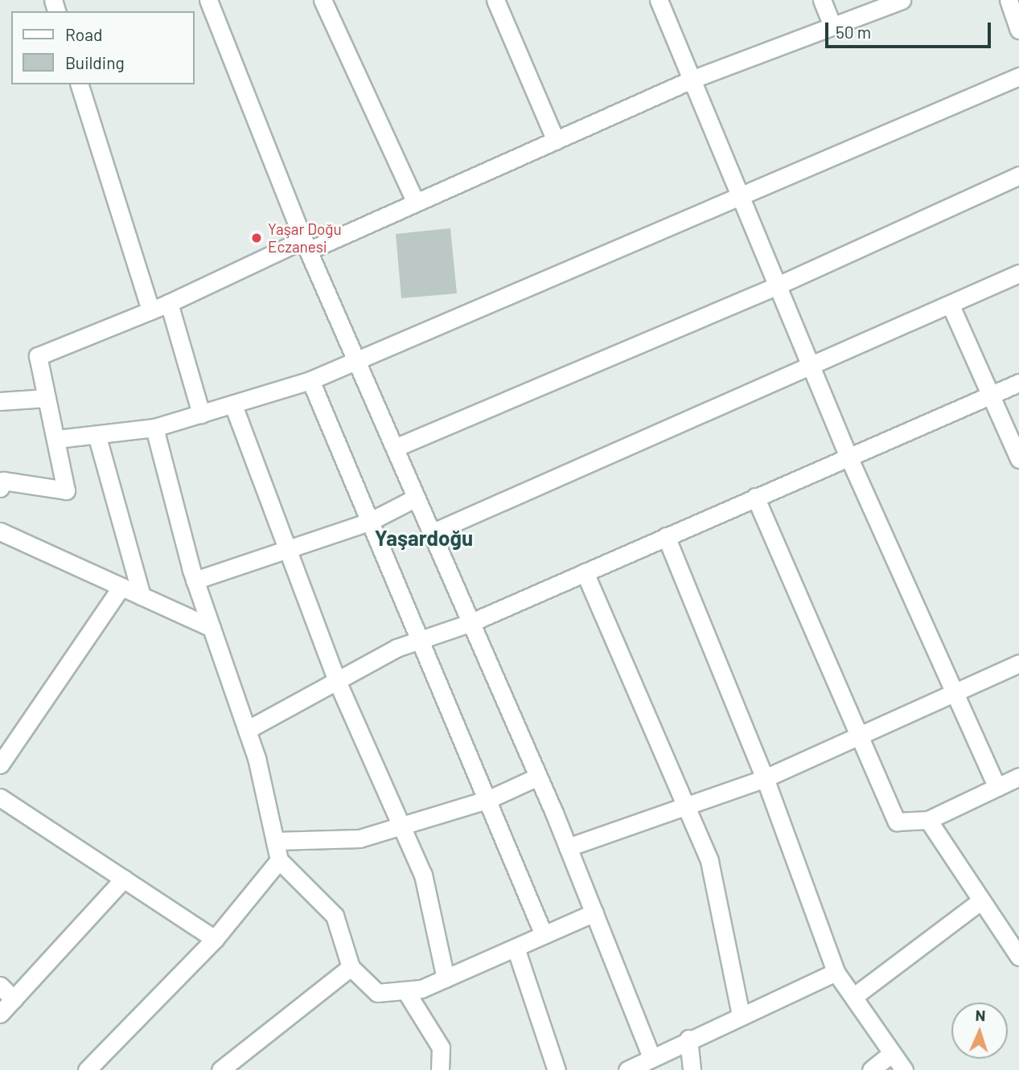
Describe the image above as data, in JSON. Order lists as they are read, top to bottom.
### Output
{
  "districts": ["Yaşardoğu"],
  "places": ["Yaşar Doğu Eczanesi"],
  "legend": ["Road", "Building"],
  "scale_bar": "50 m",
  "north": "top"
}
